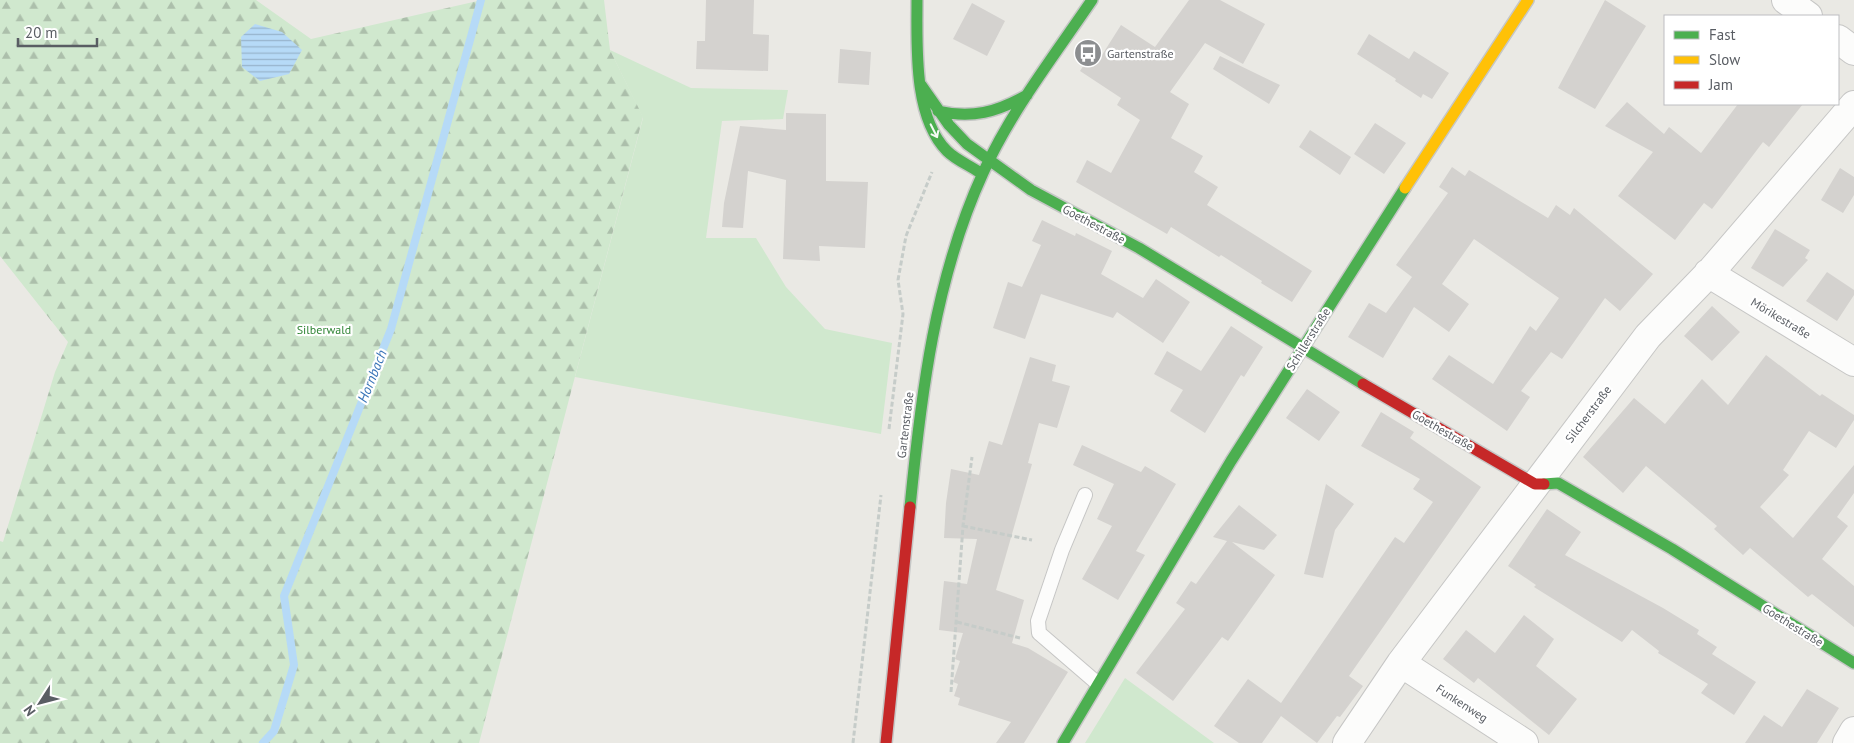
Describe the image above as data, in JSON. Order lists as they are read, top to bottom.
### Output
{
  "streets": {
    "street": [
      "Goethestraße",
      "Mörikestraße",
      "Schillerstraße",
      "Silcherstraße",
      "Gartenstraße",
      "Funkenweg"
    ]
  },
  "crossings": [
    ["Goethestraße", "Schillerstraße"],
    ["Goethestraße", "Silcherstraße"],
    ["Goethestraße", "Gartenstraße"],
    ["Mörikestraße", "Silcherstraße"],
    ["Silcherstraße", "Funkenweg"]
  ],
  "water": ["Hornbach"],
  "parks": ["Silberwald"],
  "places": {
    "bus stop": ["Gartenstraße"]
  },
  "legend": ["Fast", "Slow", "Jam"],
  "scale_bar": "20 m",
  "north": "bottom left"
}
